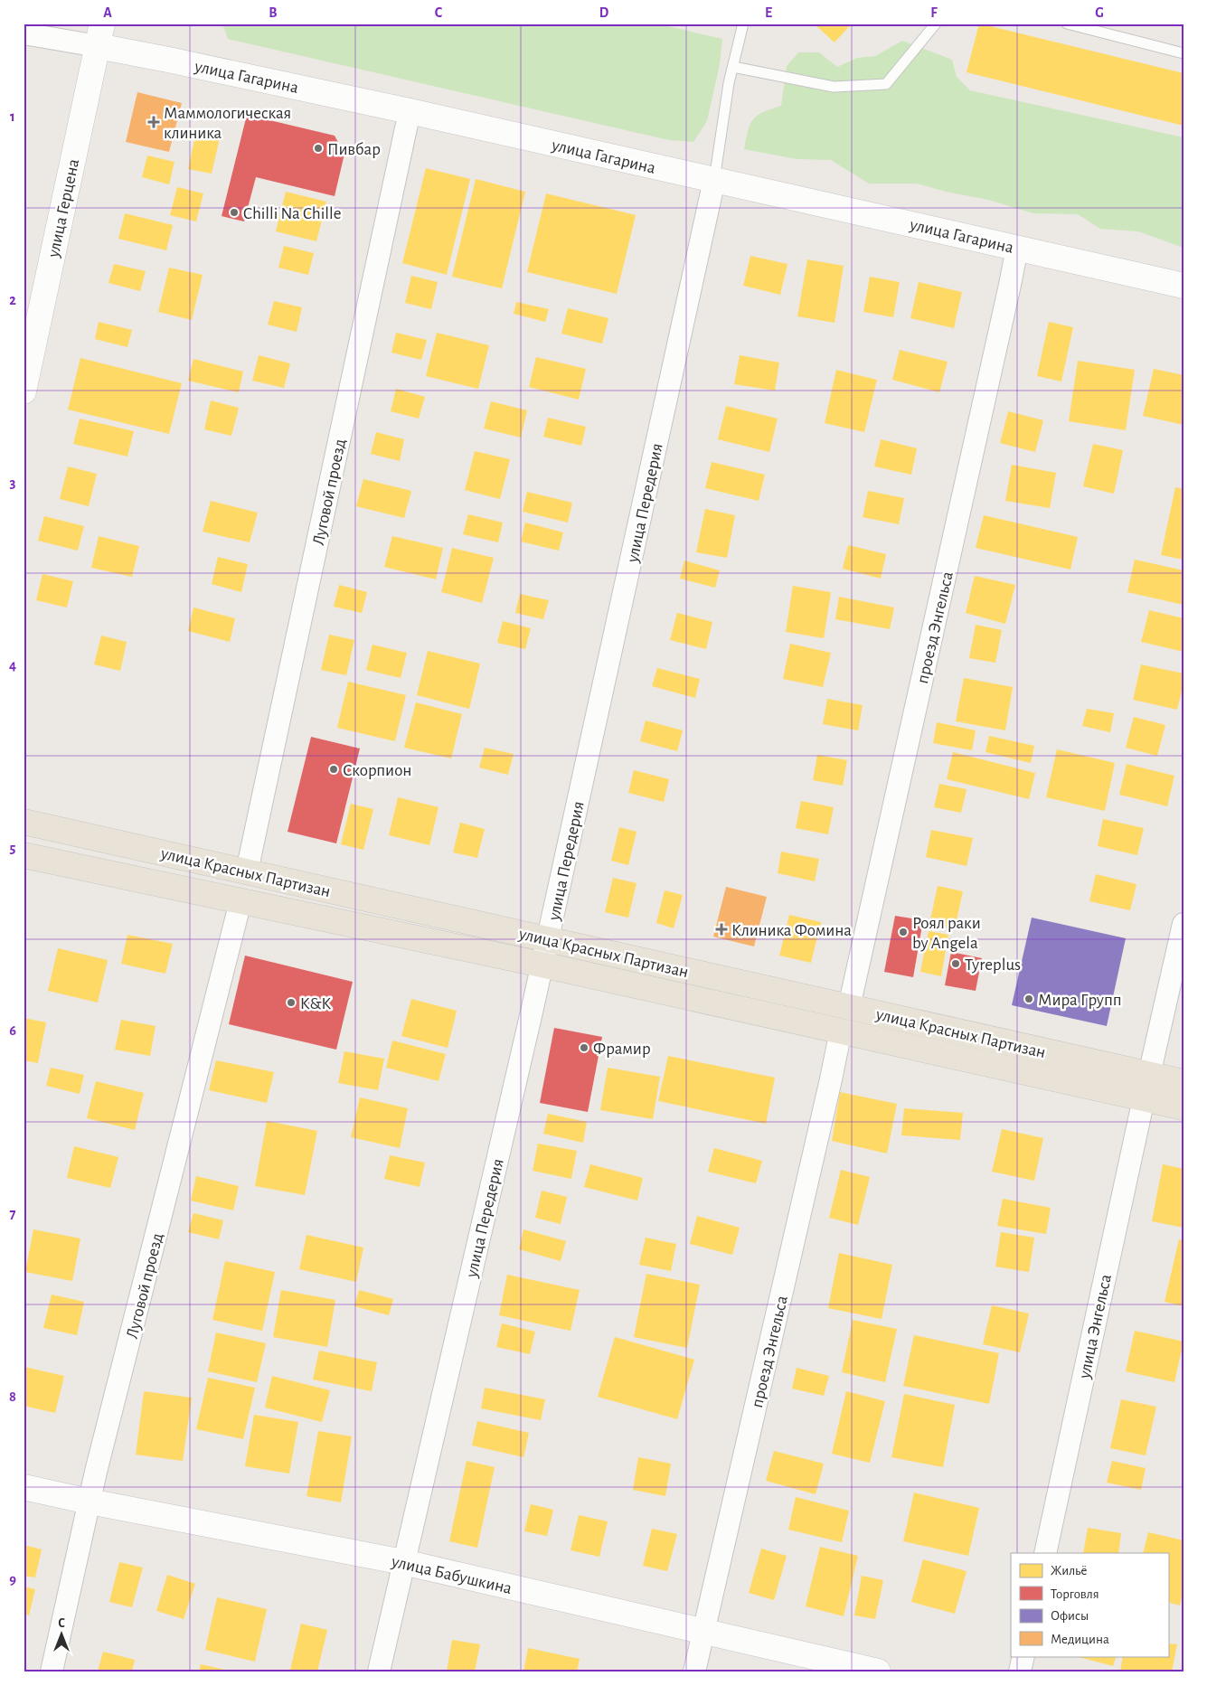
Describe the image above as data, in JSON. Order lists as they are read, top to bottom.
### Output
{
  "streets": {
    "highway": ["улица Красных Партизан"],
    "street": [
      "улица Гагарина",
      "улица Герцена",
      "Луговой проезд",
      "улица Передерия",
      "проезд Энгельса",
      "улица Энгельса",
      "улица Бабушкина"
    ]
  },
  "crossings": [
    ["улица Гагарина", "улица Герцена"],
    ["улица Гагарина", "Луговой проезд"],
    ["улица Гагарина", "улица Передерия"],
    ["улица Гагарина", "проезд Энгельса"],
    ["Луговой проезд", "улица Красных Партизан"],
    ["Луговой проезд", "улица Бабушкина"],
    ["улица Передерия", "улица Красных Партизан"],
    ["улица Передерия", "улица Бабушкина"],
    ["проезд Энгельса", "улица Красных Партизан"],
    ["проезд Энгельса", "улица Бабушкина"],
    ["улица Красных Партизан", "улица Энгельса"]
  ],
  "places": {
    "health": ["Маммологическая клиника", "Клиника Фомина"],
    "other": [
      "Пивбар",
      "Chilli Na Chille",
      "Скорпион",
      "Роял раки by Angela",
      "Tyreplus",
      "Мира Групп",
      "K&K",
      "Фрамир"
    ]
  },
  "legend": [
    "Жильё",
    "Торговля",
    "Офисы",
    "Медицина"
  ],
  "north": "top",
  "grid": {
    "columns": [
      "A",
      "B",
      "C",
      "D",
      "E",
      "F",
      "G"
    ],
    "rows": [
      "1",
      "2",
      "3",
      "4",
      "5",
      "6",
      "7",
      "8",
      "9"
    ]
  }
}
